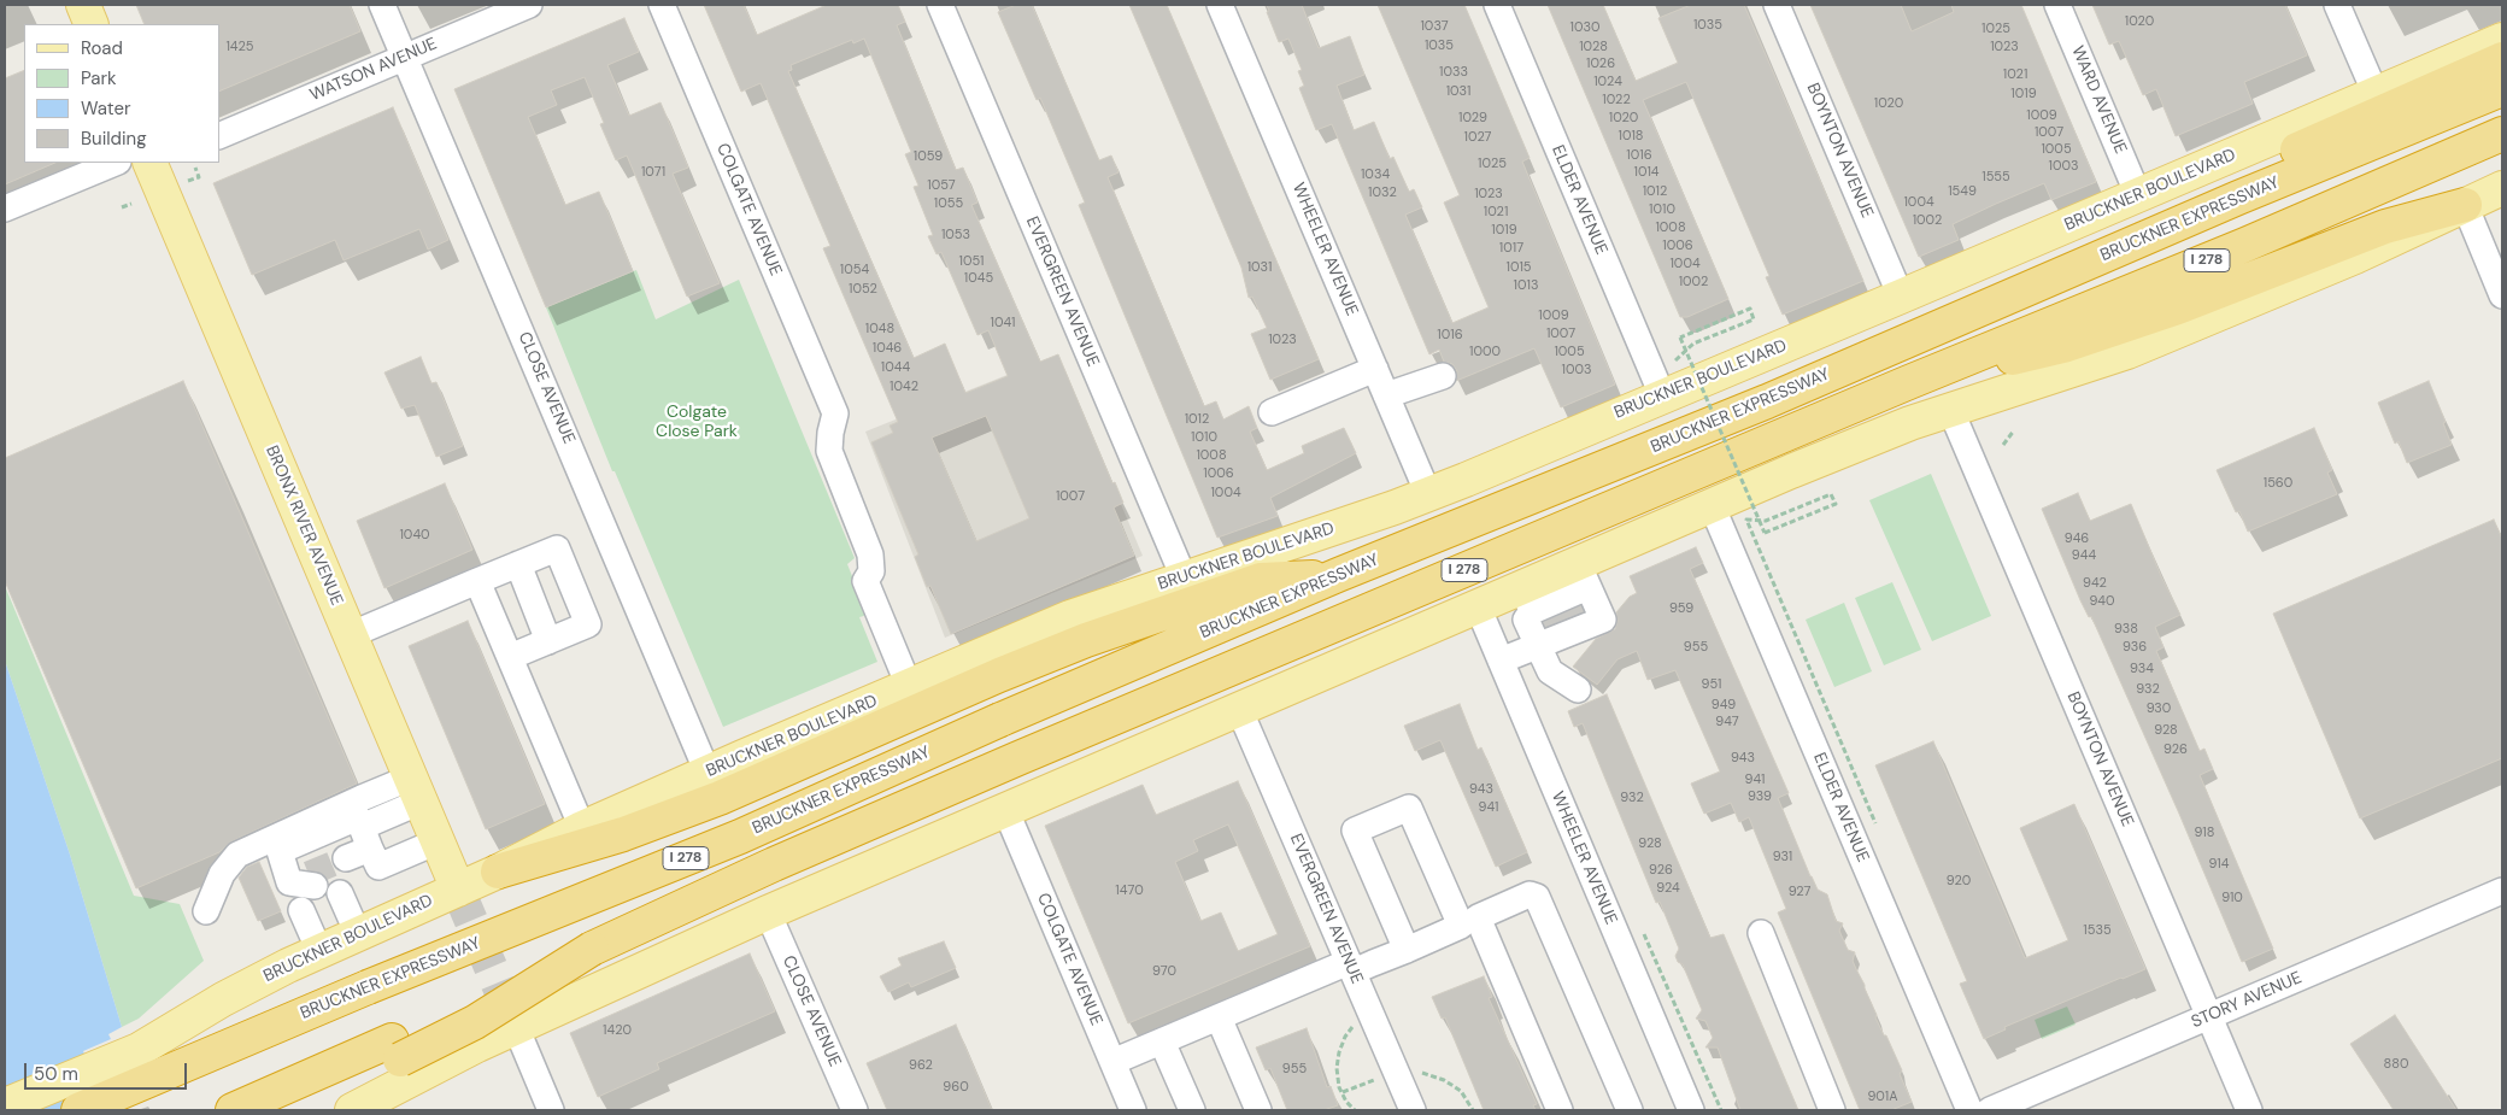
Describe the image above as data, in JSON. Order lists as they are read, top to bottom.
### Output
{
  "streets": {
    "highway": ["BRUCKNER EXPRESSWAY", "I 278"],
    "main road": ["BRUCKNER BOULEVARD", "BRONX RIVER AVENUE"],
    "street": [
      "WATSON AVENUE",
      "WARD AVENUE",
      "BOYNTON AVENUE",
      "ELDER AVENUE",
      "COLGATE AVENUE",
      "WHEELER AVENUE",
      "EVERGREEN AVENUE",
      "CLOSE AVENUE",
      "STORY AVENUE"
    ]
  },
  "crossings": [
    ["WATSON AVENUE", "CLOSE AVENUE"],
    ["WARD AVENUE", "BRUCKNER BOULEVARD"],
    ["BOYNTON AVENUE", "BRUCKNER BOULEVARD"],
    ["BOYNTON AVENUE", "STORY AVENUE"],
    ["BRUCKNER BOULEVARD", "ELDER AVENUE"],
    ["BRUCKNER BOULEVARD", "COLGATE AVENUE"],
    ["BRUCKNER BOULEVARD", "BRUCKNER EXPRESSWAY"],
    ["BRUCKNER BOULEVARD", "WHEELER AVENUE"],
    ["BRUCKNER BOULEVARD", "EVERGREEN AVENUE"],
    ["BRUCKNER BOULEVARD", "CLOSE AVENUE"],
    ["BRUCKNER BOULEVARD", "BRONX RIVER AVENUE"]
  ],
  "parks": ["Colgate Close Park"],
  "house_numbers": [
    "1020",
    "1035",
    "1037",
    "1030",
    "1025",
    "1035",
    "1425",
    "1028",
    "1023",
    "1026",
    "1033",
    "1021",
    "1024",
    "1031",
    "1019",
    "1022",
    "1020",
    "1009",
    "1029",
    "1020",
    "1007",
    "1018",
    "1027",
    "1005",
    "1016",
    "1059",
    "1025",
    "1003",
    "1071",
    "1014",
    "1034",
    "1555",
    "1057",
    "1012",
    "1549",
    "1032",
    "1023",
    "1004",
    "1055",
    "1010",
    "1021",
    "1002",
    "1008",
    "1019",
    "1053",
    "1006",
    "1017",
    "1051",
    "1004",
    "1031",
    "1015",
    "1054",
    "1045",
    "1002",
    "1013",
    "1052",
    "1009",
    "1041",
    "1048",
    "1007",
    "1016",
    "1023",
    "1046",
    "1000",
    "1005",
    "1044",
    "1003",
    "1042",
    "1012",
    "1010",
    "1008",
    "1006",
    "1560",
    "1004",
    "1007",
    "1040",
    "946",
    "944",
    "942",
    "940",
    "959",
    "938",
    "955",
    "936",
    "934",
    "951",
    "932",
    "949",
    "930",
    "947",
    "928",
    "926",
    "943",
    "941",
    "943",
    "939",
    "932",
    "941",
    "918",
    "928",
    "931",
    "914",
    "926",
    "920",
    "924",
    "1470",
    "927",
    "910",
    "1535",
    "970",
    "1420",
    "880",
    "962",
    "955",
    "960",
    "901A"
  ],
  "legend": [
    "Road",
    "Park",
    "Water",
    "Building"
  ],
  "scale_bar": "50 m"
}
